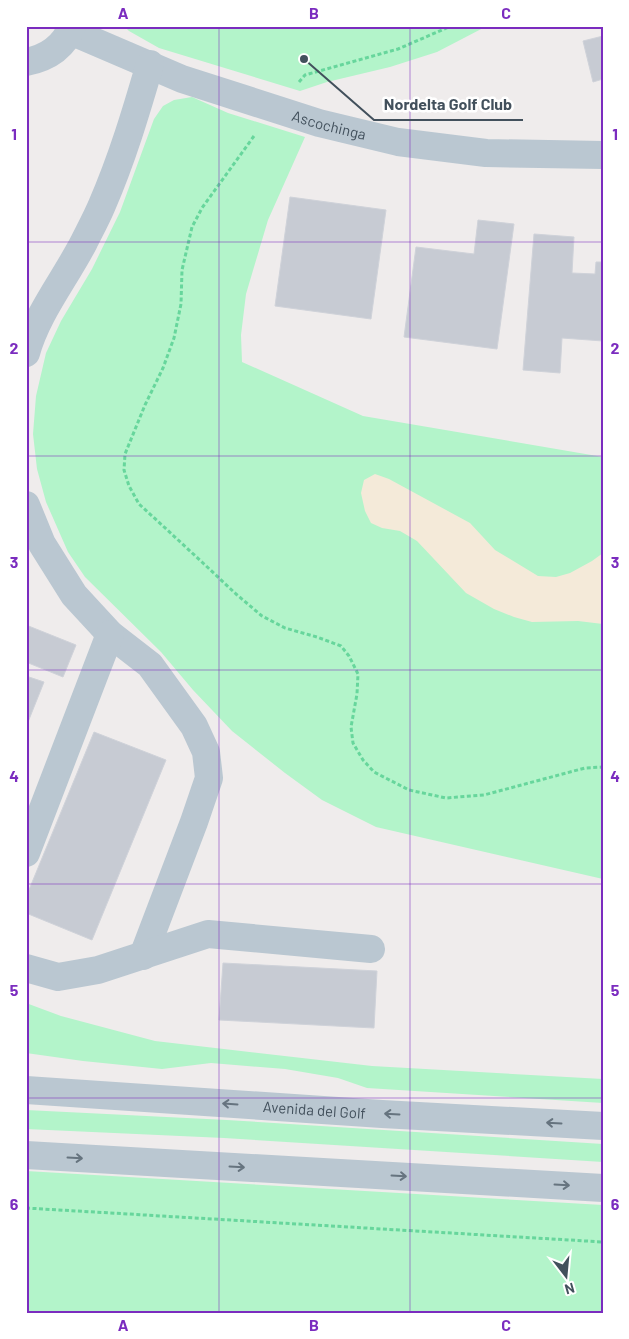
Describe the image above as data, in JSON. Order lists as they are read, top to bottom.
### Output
{
  "streets": {
    "street": ["Ascochinga", "Avenida del Golf"]
  },
  "places": ["Nordelta Golf Club"],
  "north": "bottom",
  "grid": {
    "columns": ["A", "B", "C"],
    "rows": [
      "1",
      "2",
      "3",
      "4",
      "5",
      "6"
    ]
  }
}
